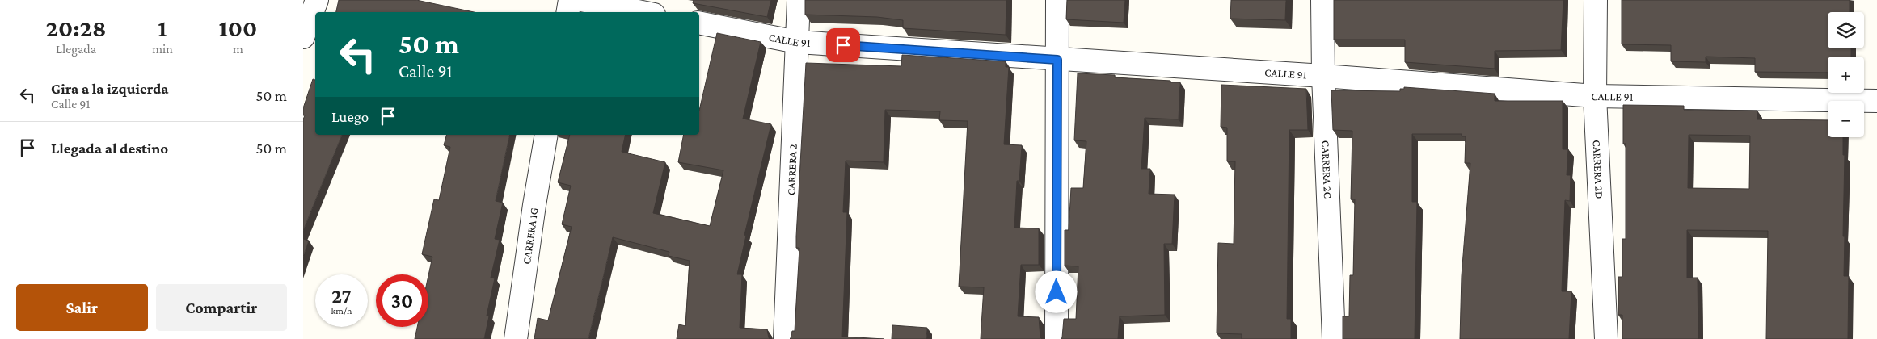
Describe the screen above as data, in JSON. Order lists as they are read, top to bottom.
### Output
{
  "streets": {
    "street": [
      "CALLE 91",
      "CARRERA 2",
      "CARRERA 2C",
      "CARRERA 2D",
      "CARRERA 1G"
    ]
  },
  "crossings": [
    ["CALLE 91", "CARRERA 2"],
    ["CALLE 91", "CARRERA 2C"],
    ["CALLE 91", "CARRERA 2D"]
  ],
  "page": {
    "eta": [
      "20:28",
      "Llegada",
      "1",
      "min",
      "100",
      "m"
    ],
    "map_buttons": ["+", "−"],
    "turn": ["50 m", "Calle 91"],
    "list": [
      {
        "name": "Gira a la izquierda",
        "note": "Calle 91",
        "value": "50 m"
      },
      {
        "name": "Llegada al destino",
        "value": "50 m"
      }
    ],
    "then": "Luego",
    "speed": "27 km/h",
    "limit": "30",
    "buttons": ["Salir", "Compartir"]
  }
}
